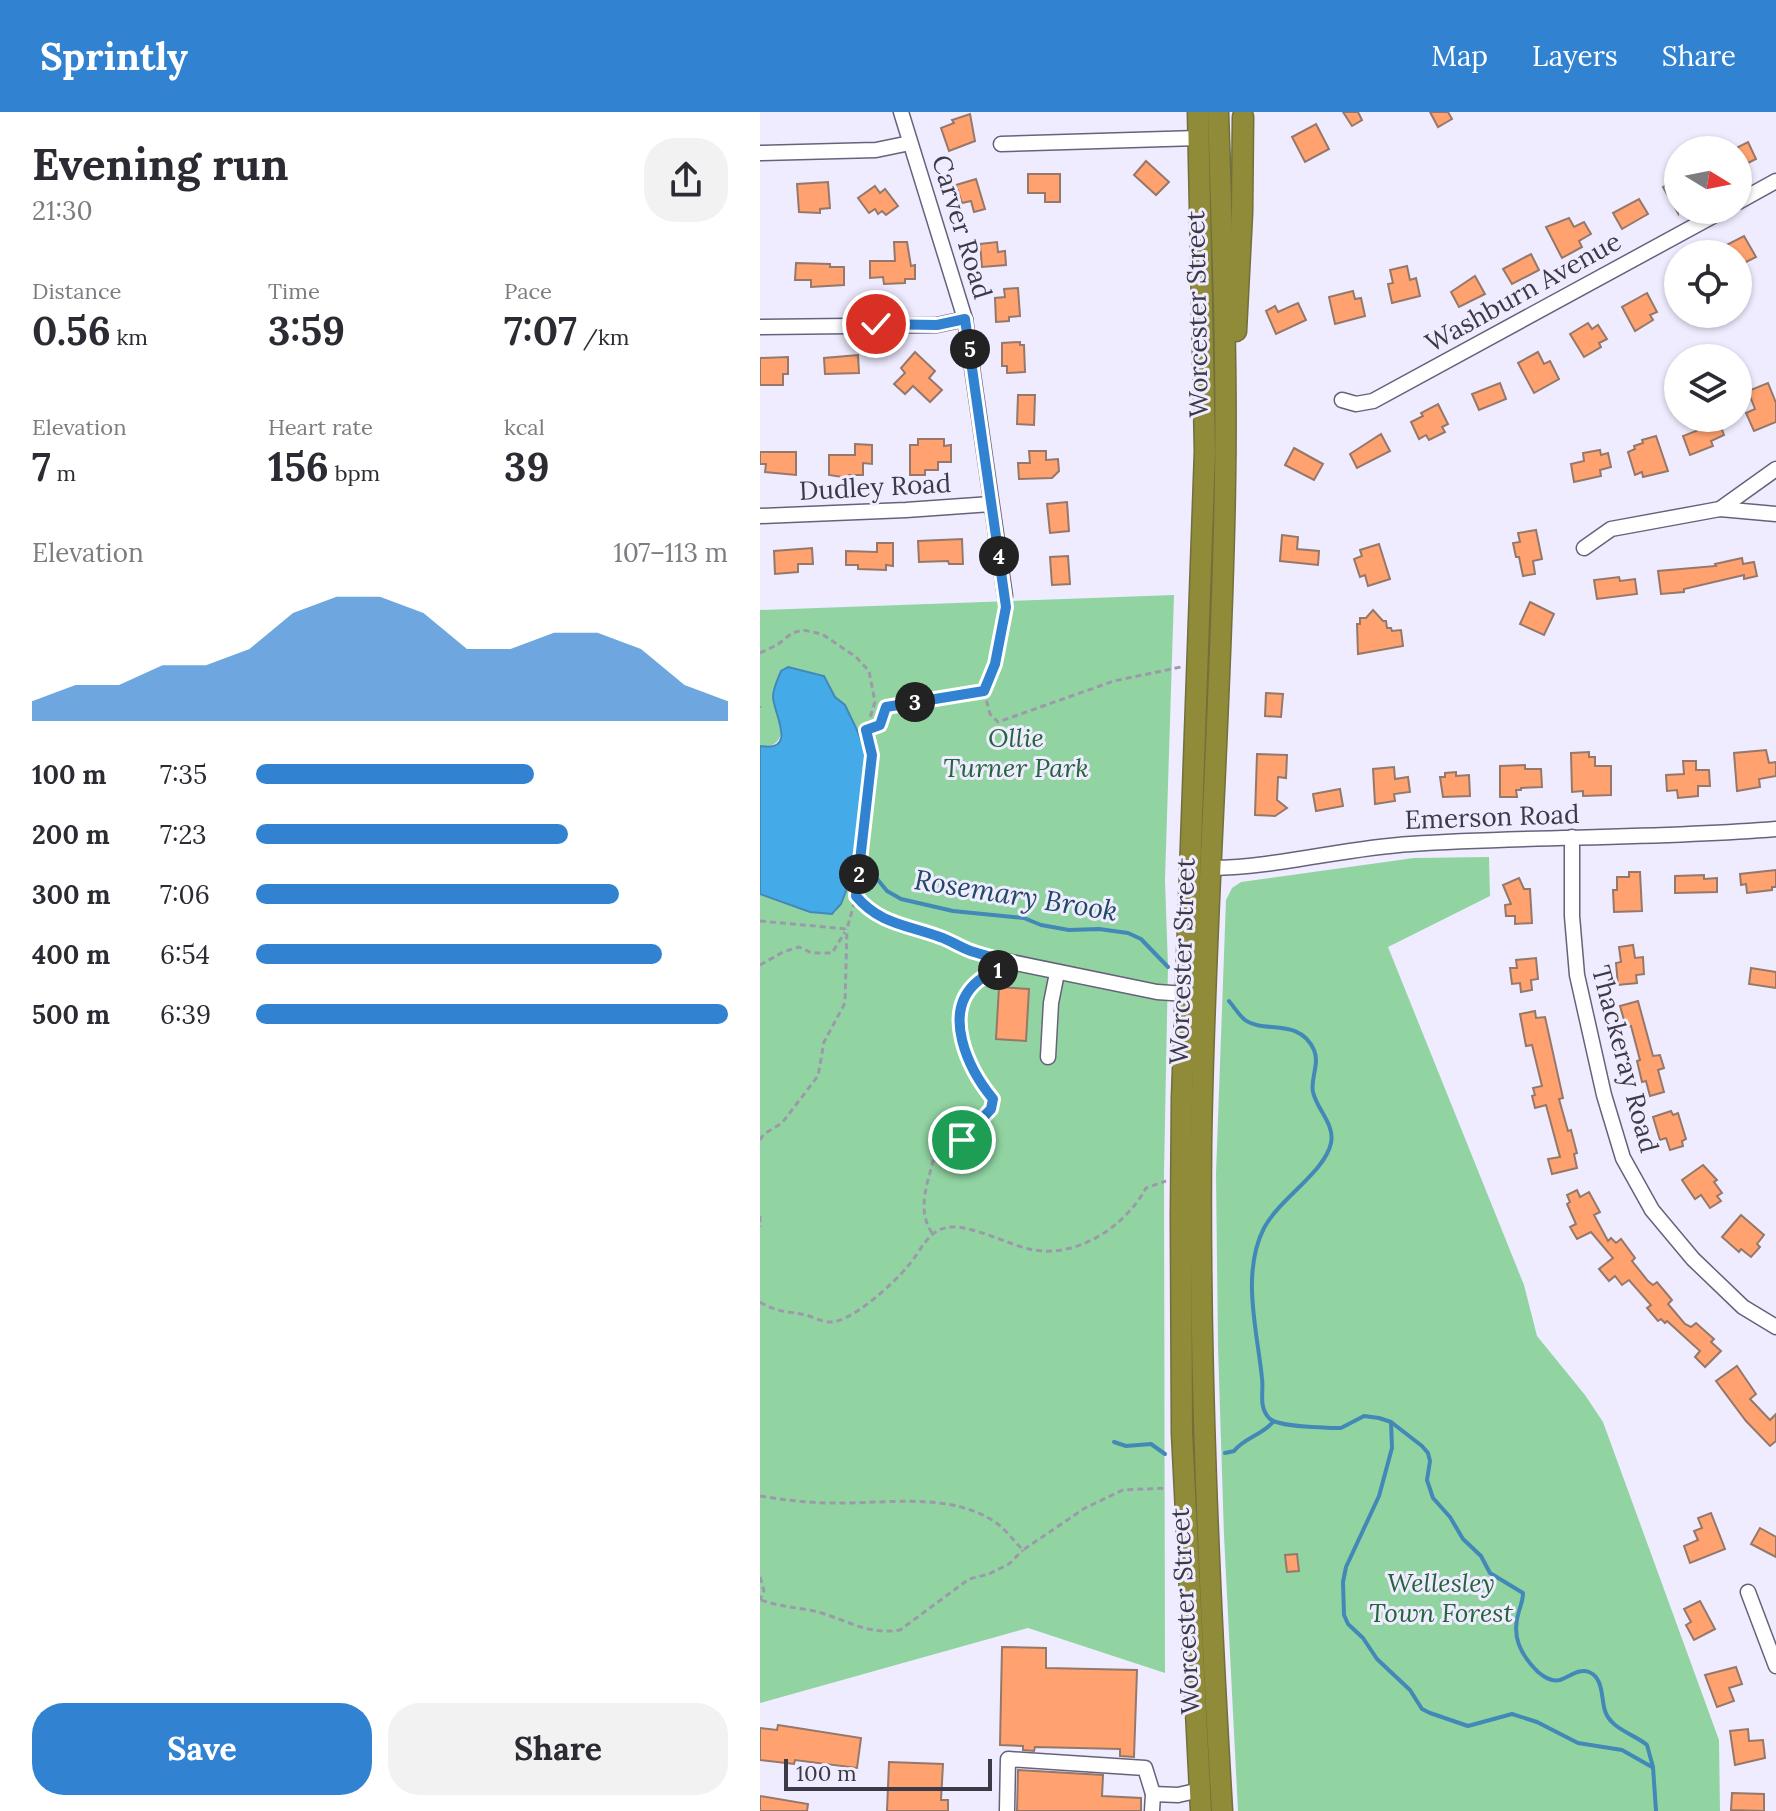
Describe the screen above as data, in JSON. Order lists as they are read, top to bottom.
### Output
{
  "streets": {
    "highway": ["Worcester Street"],
    "street": [
      "Carver Road",
      "Washburn Avenue",
      "Dudley Road",
      "Emerson Road",
      "Thackeray Road"
    ]
  },
  "crossings": [
    ["Carver Road", "Dudley Road"],
    ["Worcester Street", "Emerson Road"],
    ["Emerson Road", "Thackeray Road"]
  ],
  "water": ["Rosemary Brook"],
  "parks": ["Ollie Turner Park", "Wellesley Town Forest"],
  "scale_bar": "100 m",
  "north": "right",
  "page": {
    "header": "Sprintly",
    "nav": ["Map", "Layers", "Share"],
    "heading": ["Evening run", "21:30"],
    "stats": [
      ["Distance", "0.56 km"],
      ["Time", "3:59"],
      ["Pace", "7:07 /km"],
      ["Elevation", "7 m"],
      ["Heart rate", "156 bpm"],
      ["kcal", "39"]
    ],
    "pins": [
      "5",
      "4",
      "3",
      "2",
      "1"
    ],
    "chart": ["Elevation", "107–113 m"],
    "list": [
      {
        "name": "100 m",
        "note": "7:35"
      },
      {
        "name": "200 m",
        "note": "7:23"
      },
      {
        "name": "300 m",
        "note": "7:06"
      },
      {
        "name": "400 m",
        "note": "6:54"
      },
      {
        "name": "500 m",
        "note": "6:39"
      }
    ],
    "buttons": ["Save", "Share"],
    "scale": "100 m"
  }
}
